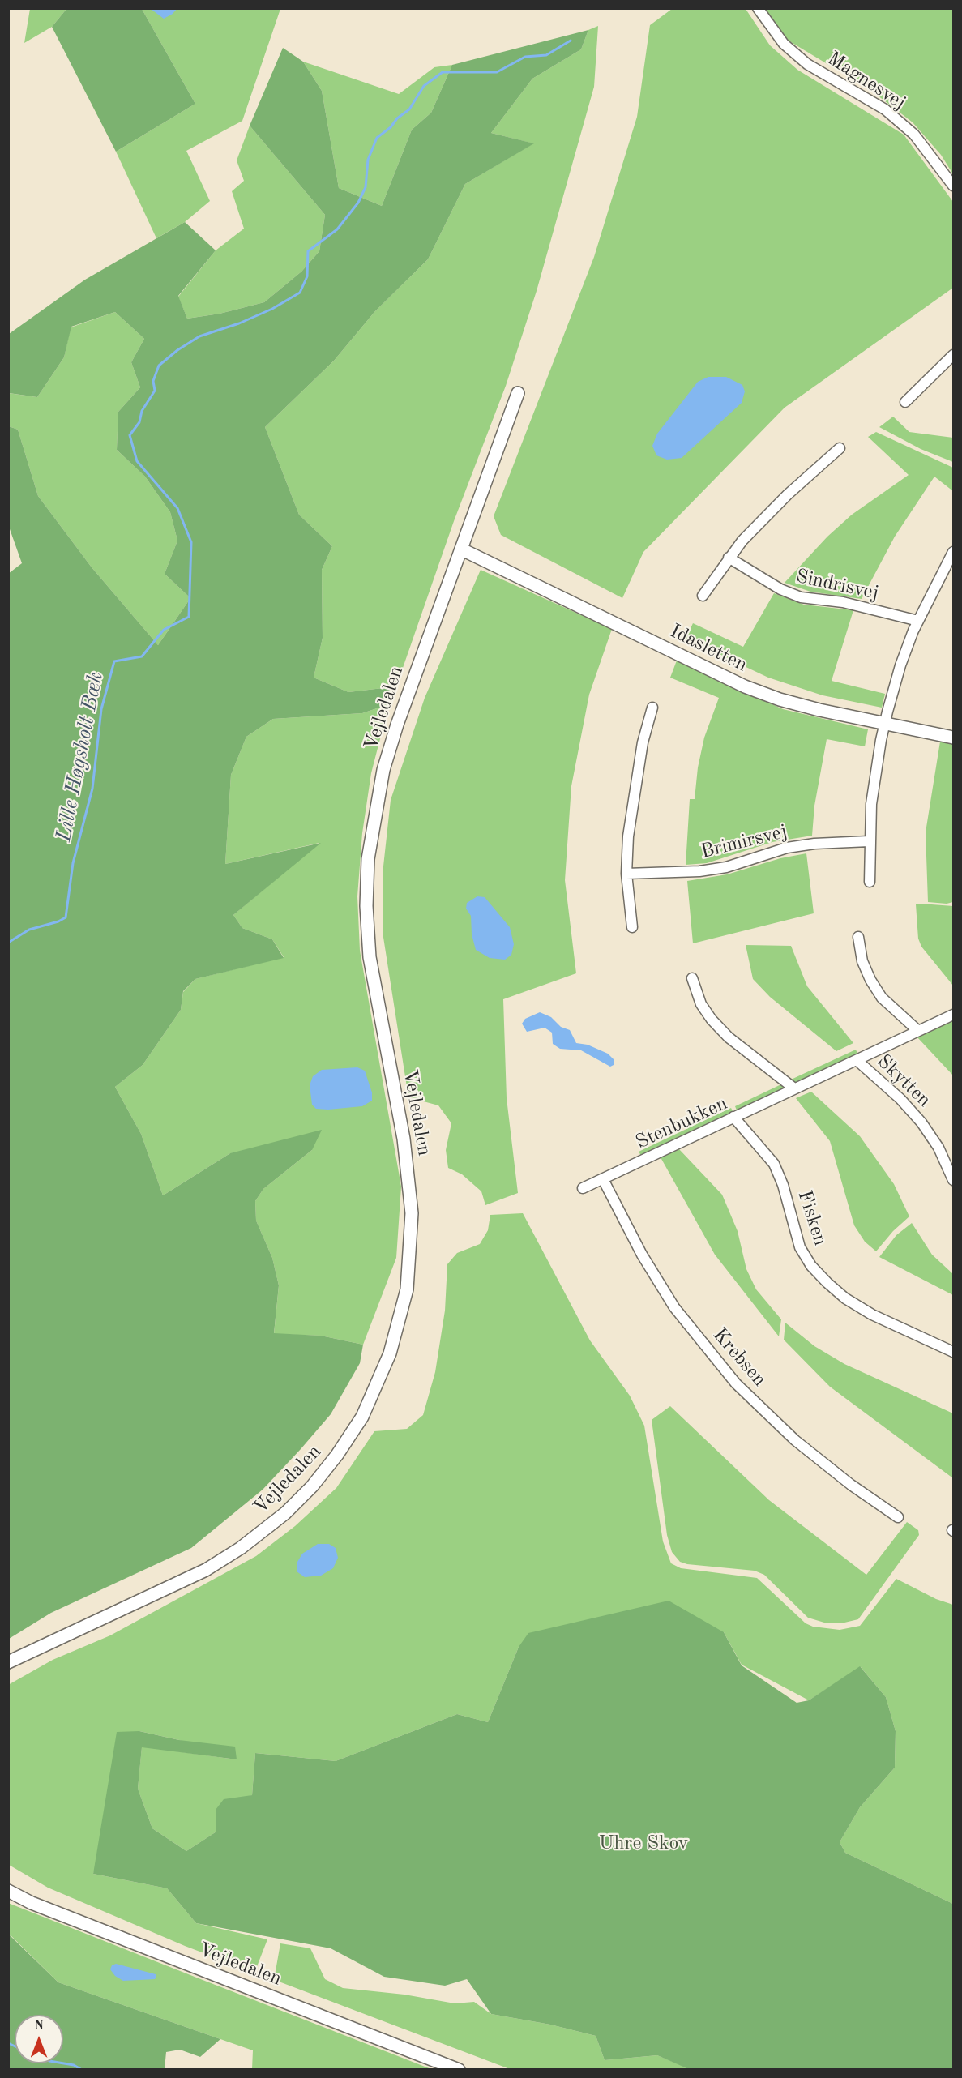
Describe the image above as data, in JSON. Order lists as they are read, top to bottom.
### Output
{
  "streets": {
    "street": [
      "Magnesvej",
      "Sindrisvej",
      "Idasletten",
      "Vejledalen",
      "Brimirsvej",
      "Skytten",
      "Stenbukken",
      "Fisken",
      "Krebsen"
    ]
  },
  "crossings": [
    ["Idasletten", "Vejledalen"],
    ["Skytten", "Stenbukken"],
    ["Stenbukken", "Fisken"],
    ["Stenbukken", "Krebsen"]
  ],
  "water": ["Lille Høgsholt Bæk"],
  "parks": ["Uhre Skov"],
  "north": "top"
}
